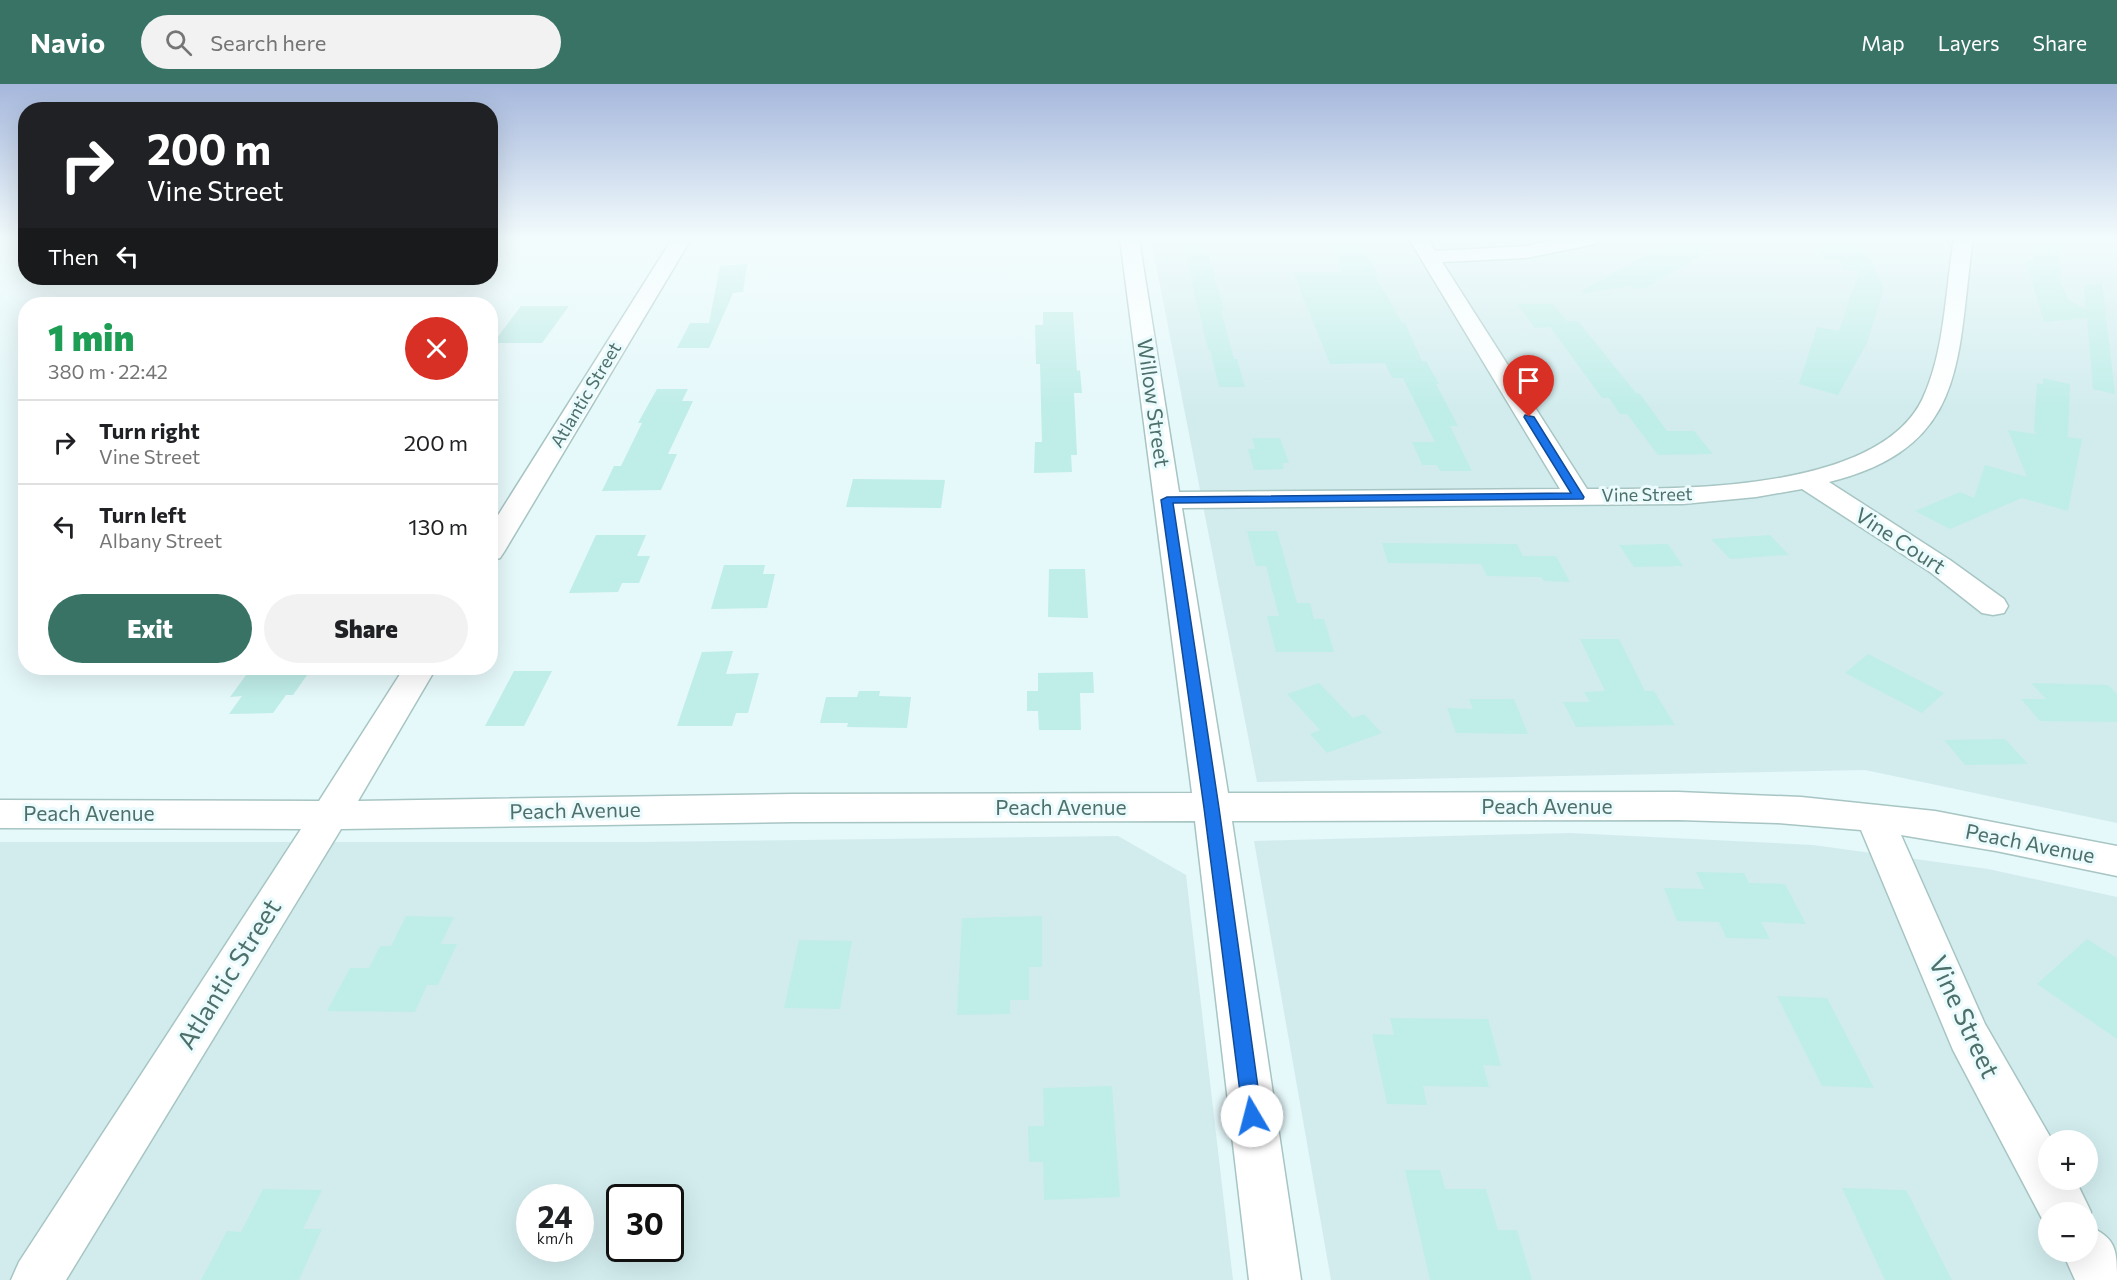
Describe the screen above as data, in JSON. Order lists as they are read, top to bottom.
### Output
{
  "streets": {
    "street": [
      "Atlantic Street",
      "Willow Street",
      "Vine Street",
      "Vine Court",
      "Peach Avenue"
    ]
  },
  "crossings": [
    ["Atlantic Street", "Peach Avenue"],
    ["Willow Street", "Vine Street"],
    ["Willow Street", "Peach Avenue"],
    ["Vine Street", "Vine Court"],
    ["Vine Street", "Peach Avenue"]
  ],
  "page": {
    "header": "Navio",
    "search": "Search here",
    "nav": ["Map", "Layers", "Share"],
    "turn": ["200 m", "Vine Street"],
    "then": "Then",
    "heading": ["1 min", "380 m · 22:42"],
    "list": [
      {
        "name": "Turn right",
        "note": "Vine Street",
        "value": "200 m"
      },
      {
        "name": "Turn left",
        "note": "Albany Street",
        "value": "130 m"
      }
    ],
    "buttons": ["Exit", "Share"],
    "map_buttons": ["+", "−"],
    "speed": "24 km/h",
    "limit": "30"
  }
}
